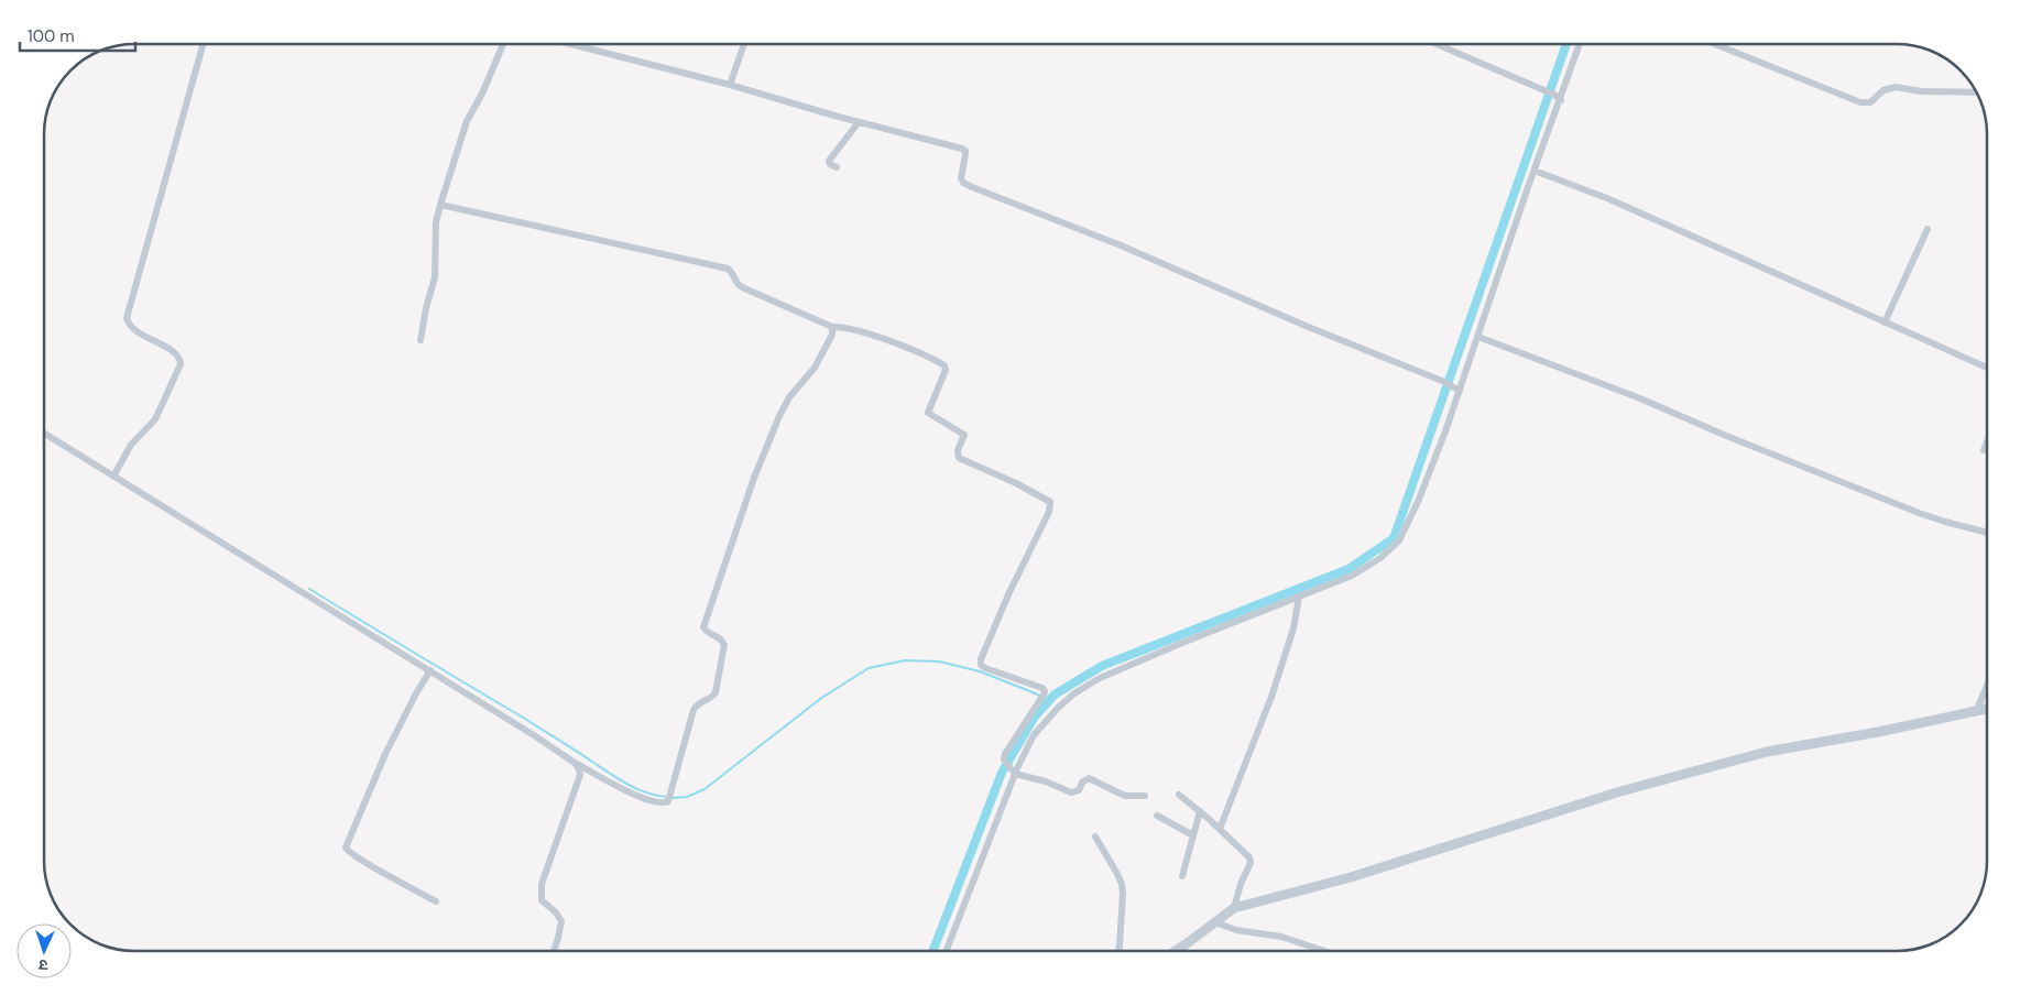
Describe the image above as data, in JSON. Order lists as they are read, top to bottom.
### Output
{
  "scale_bar": "100 m",
  "north": "bottom"
}
